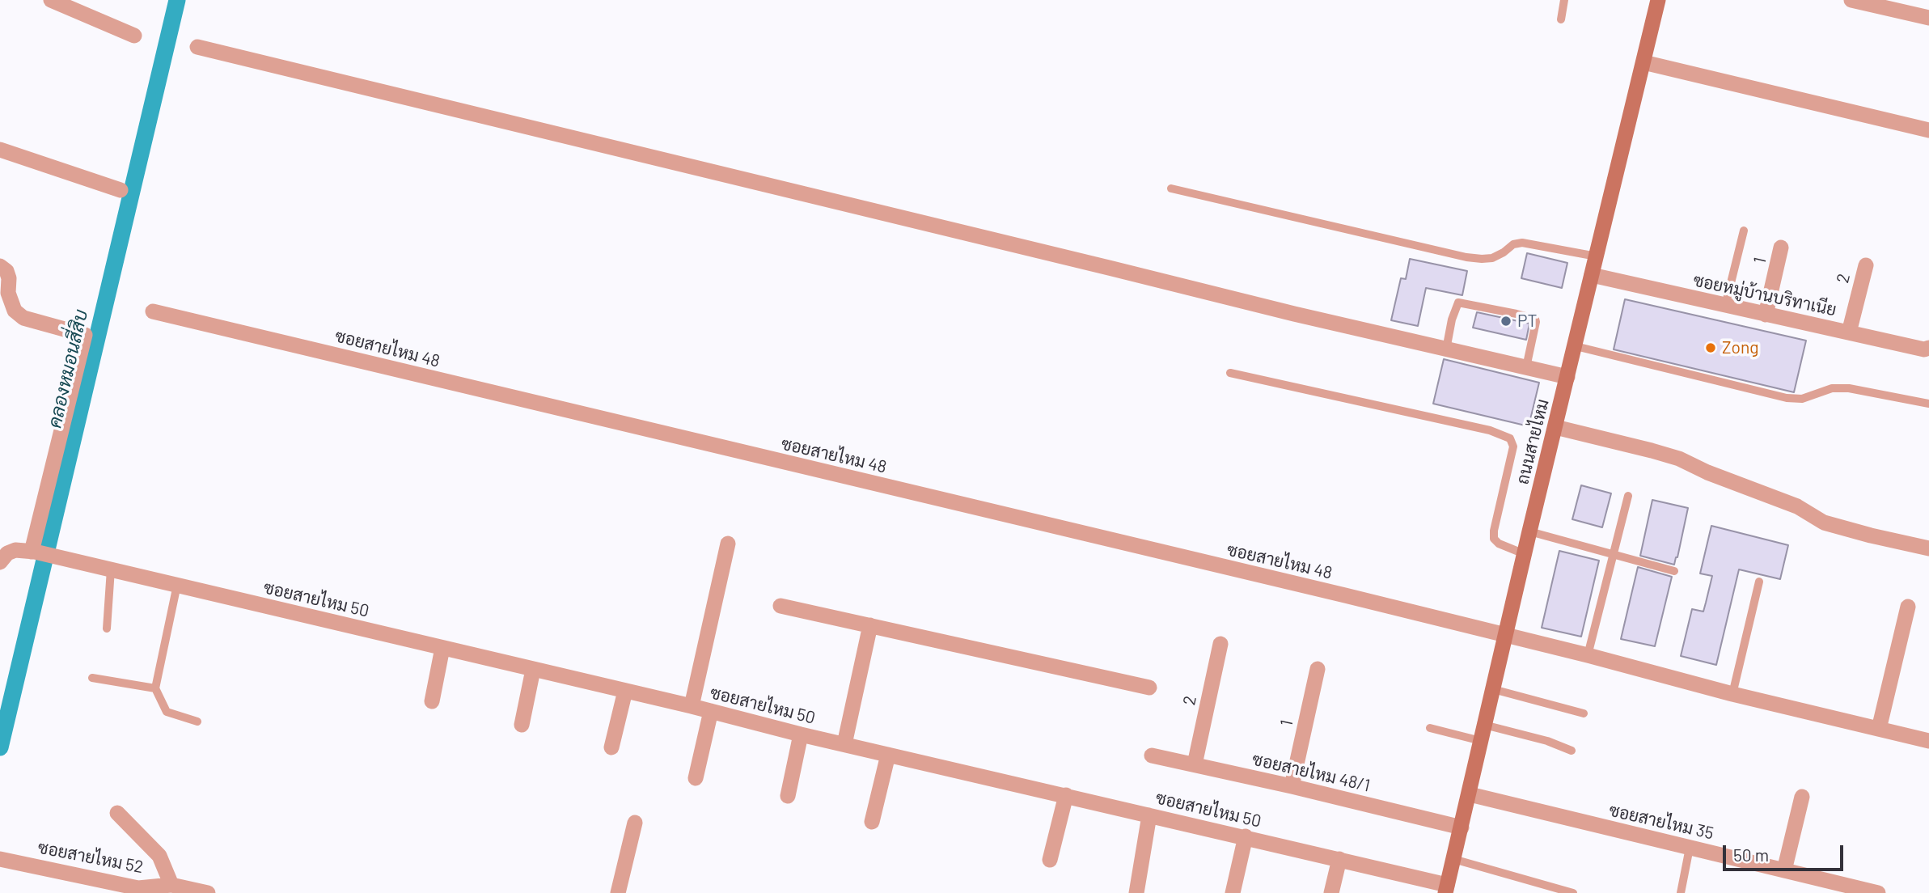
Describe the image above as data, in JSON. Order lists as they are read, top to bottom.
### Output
{
  "streets": {
    "main road": ["ถนนสายไหม"],
    "street": [
      "1",
      "2",
      "ซอยหมู่บ้านบริทาเนีย",
      "ซอยสายไหม 48",
      "ซอยสายไหม 50",
      "ซอยสายไหม 48/1",
      "ซอยสายไหม 35",
      "ซอยสายไหม 52"
    ]
  },
  "crossings": [
    ["1", "ซอยหมู่บ้านบริทาเนีย"],
    ["1", "ซอยสายไหม 48/1"],
    ["2", "ซอยหมู่บ้านบริทาเนีย"],
    ["2", "ซอยสายไหม 48/1"],
    ["ซอยหมู่บ้านบริทาเนีย", "ถนนสายไหม"],
    ["ซอยสายไหม 48", "ถนนสายไหม"],
    ["ถนนสายไหม", "ซอยสายไหม 50"],
    ["ถนนสายไหม", "ซอยสายไหม 48/1"],
    ["ถนนสายไหม", "ซอยสายไหม 35"]
  ],
  "water": ["คลองหมอนสี่สิบ"],
  "places": ["PT", "Zong"],
  "scale_bar": "50 m"
}
